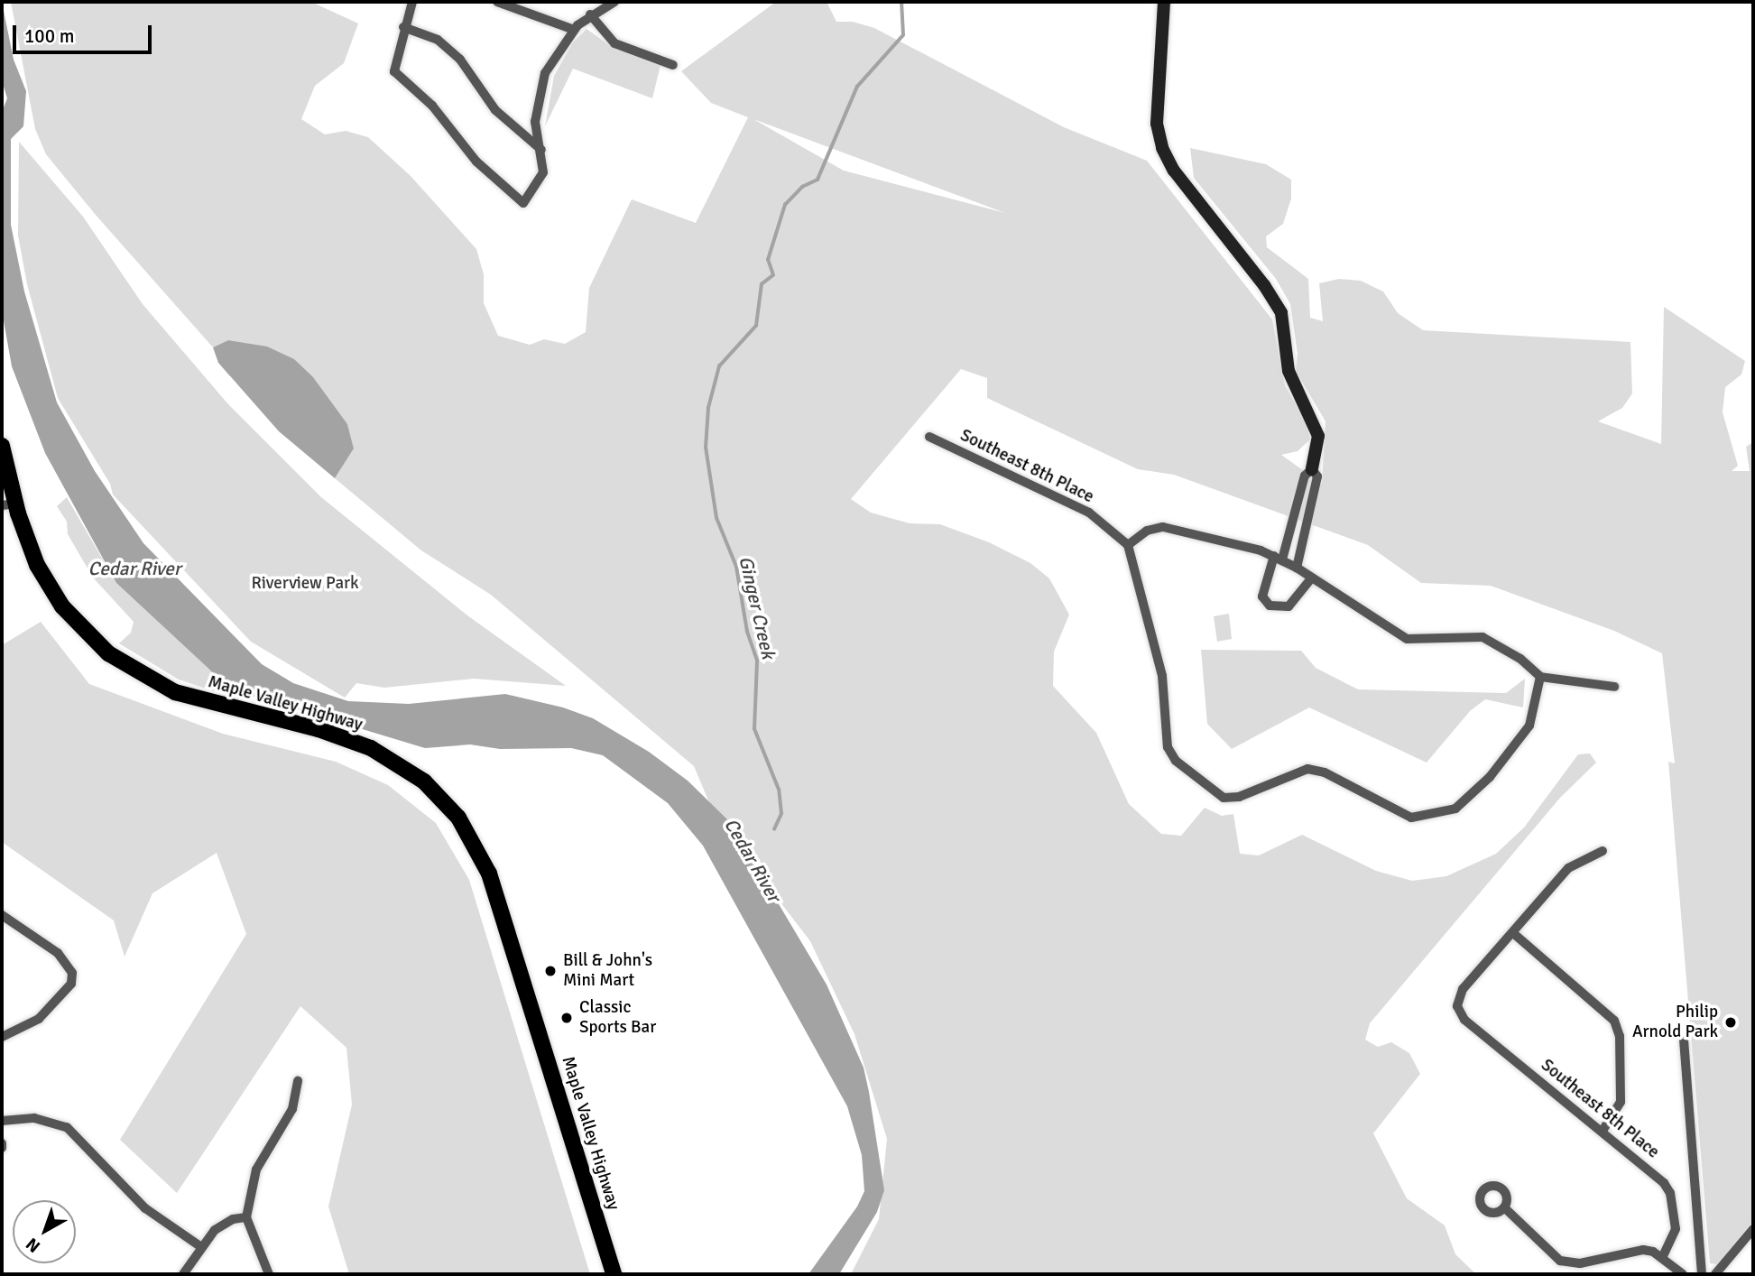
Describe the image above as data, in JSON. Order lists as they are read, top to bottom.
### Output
{
  "streets": {
    "main road": ["Maple Valley Highway"],
    "street": ["Southeast 8th Place"]
  },
  "water": ["Cedar River", "Ginger Creek"],
  "parks": ["Riverview Park"],
  "places": ["Bill & John's Mini Mart", "Classic Sports Bar", "Philip Arnold Park"],
  "scale_bar": "100 m",
  "north": "bottom left"
}
